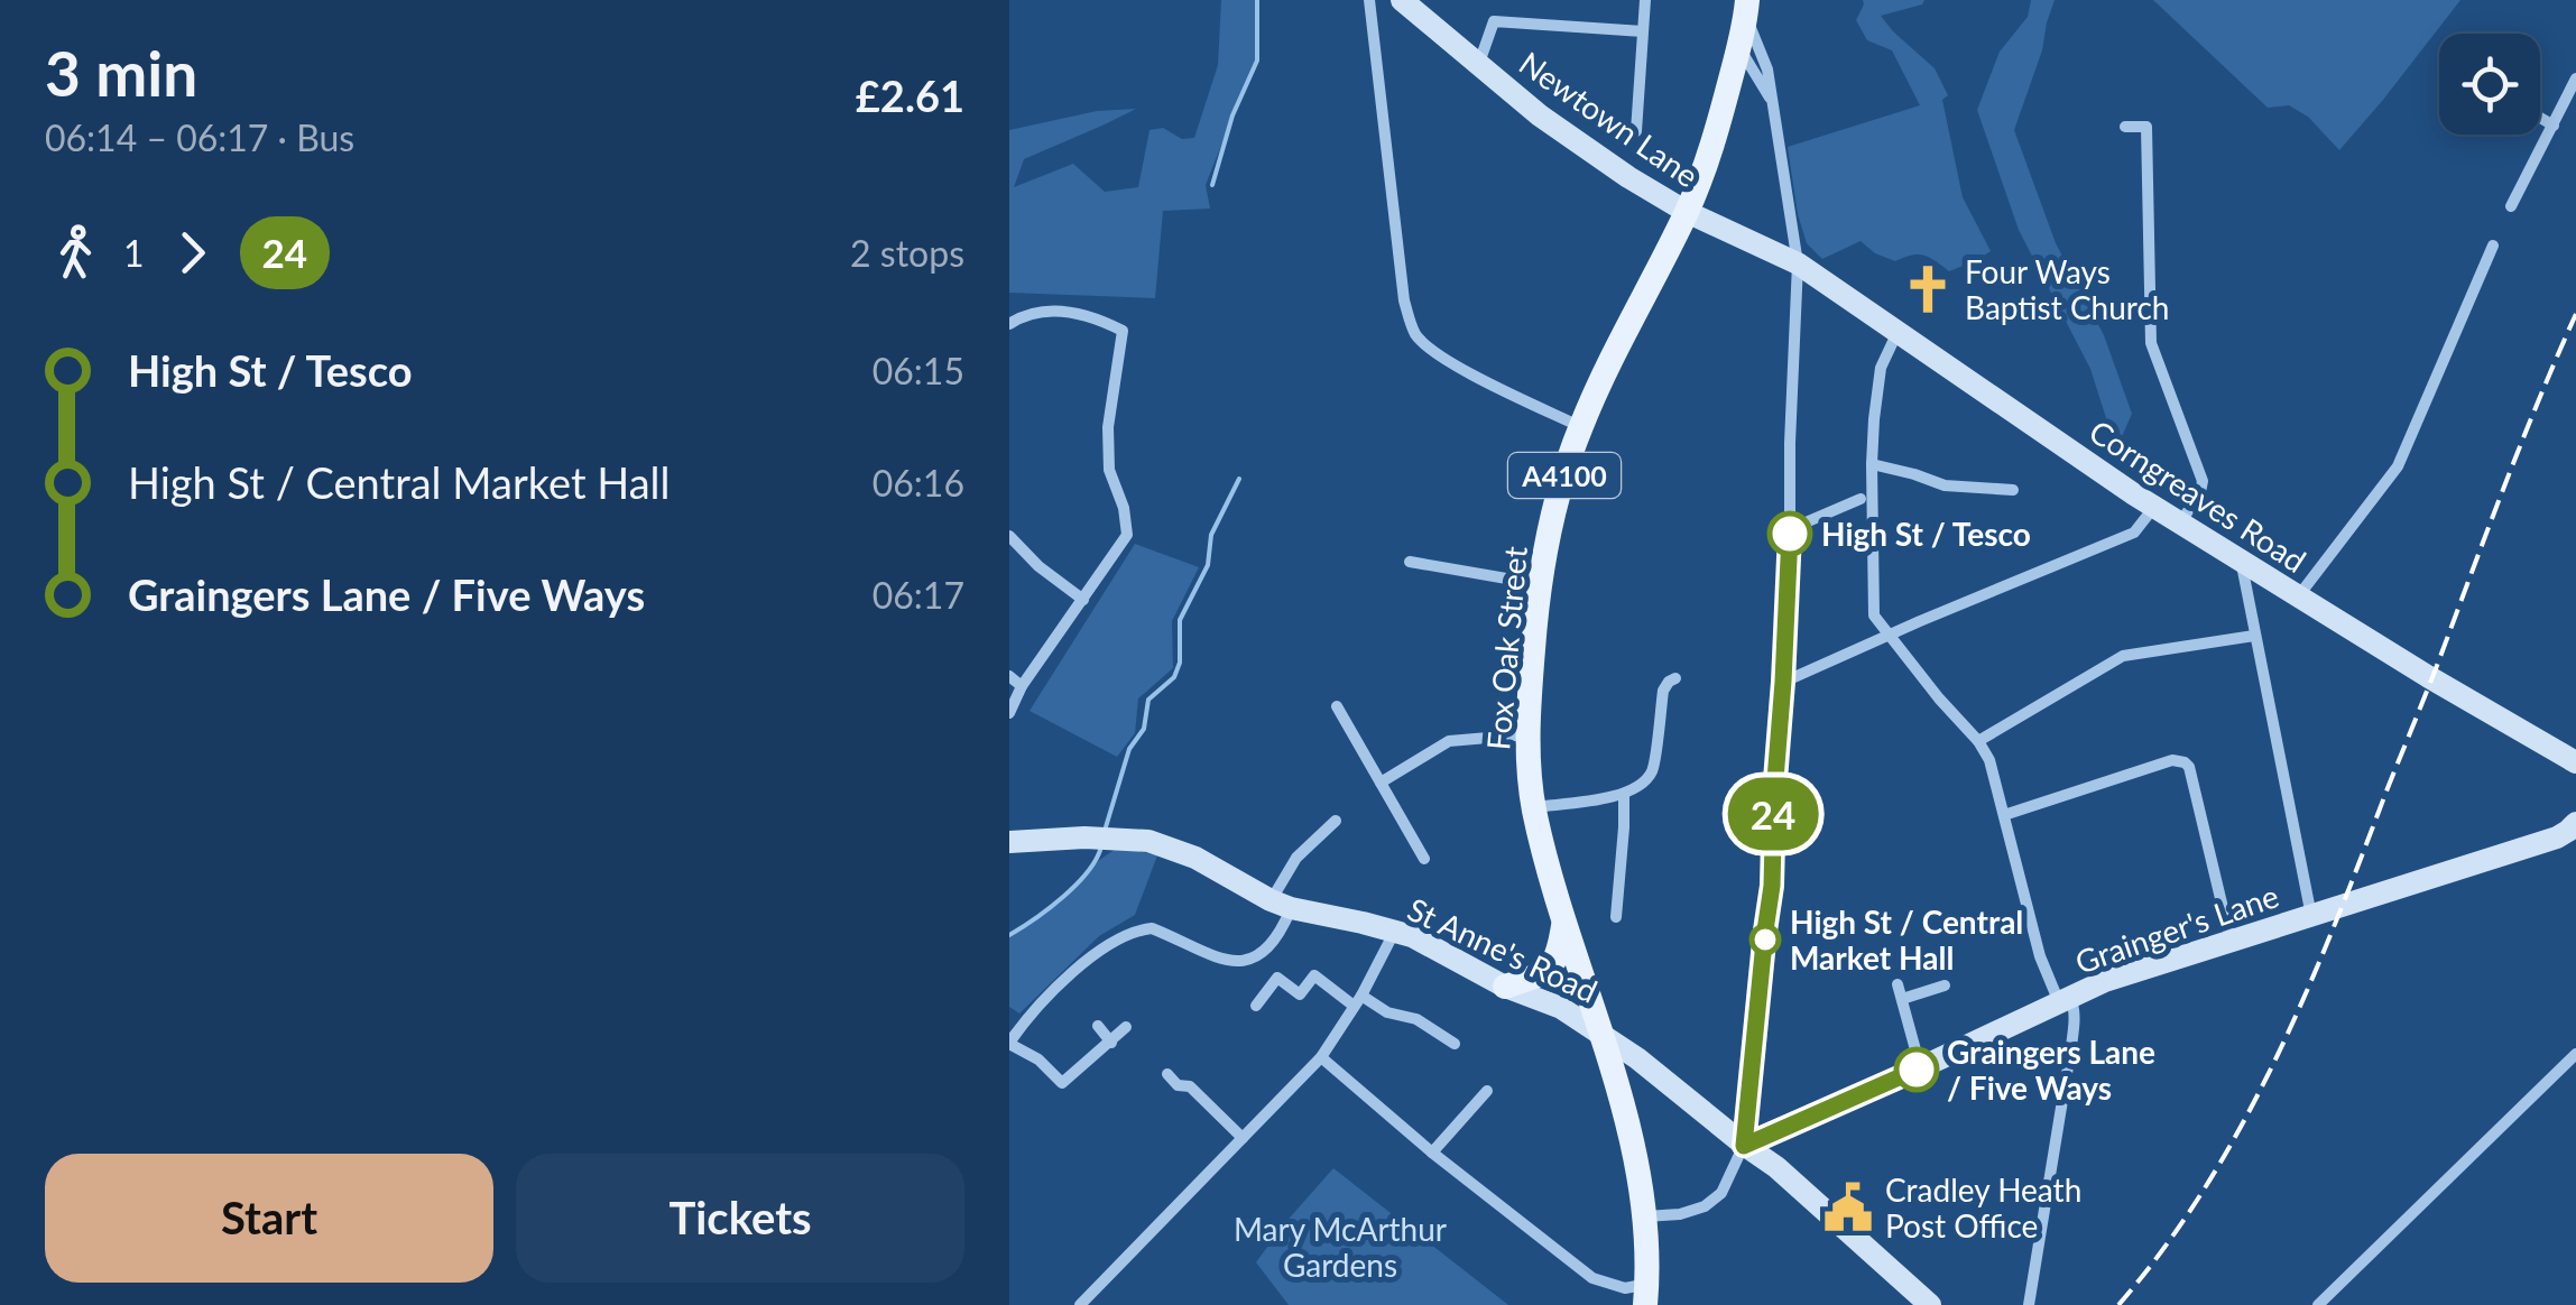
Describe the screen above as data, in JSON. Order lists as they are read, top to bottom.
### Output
{
  "streets": {
    "main road": [
      "Newtown Lane",
      "A4100",
      "Corngreaves Road",
      "Fox Oak Street",
      "Grainger's Lane",
      "St Anne's Road"
    ]
  },
  "crossings": [
    ["Newtown Lane", "A4100"],
    ["Newtown Lane", "Corngreaves Road"],
    ["Newtown Lane", "Fox Oak Street"],
    ["A4100", "Fox Oak Street"],
    ["Fox Oak Street", "St Anne's Road"],
    ["Grainger's Lane", "St Anne's Road"]
  ],
  "parks": ["Mary McArthur Gardens"],
  "places": {
    "church": ["Four Ways Baptist Church"],
    "other": ["High St / Tesco", "High St / Central Market Hall", "Graingers Lane / Five Ways"],
    "public building": ["Cradley Heath Post Office"]
  },
  "lines": ["bus line 24"],
  "page": {
    "heading": ["3 min", "06:14 – 06:17 · Bus", "£2.61"],
    "on_map": "24",
    "legs": ["1", "24", "2 stops"],
    "list": [
      {
        "name": "High St / Tesco",
        "value": "06:15"
      },
      {
        "name": "High St / Central Market Hall",
        "value": "06:16"
      },
      {
        "name": "Graingers Lane / Five Ways",
        "value": "06:17"
      }
    ],
    "buttons": ["Start", "Tickets"]
  }
}
